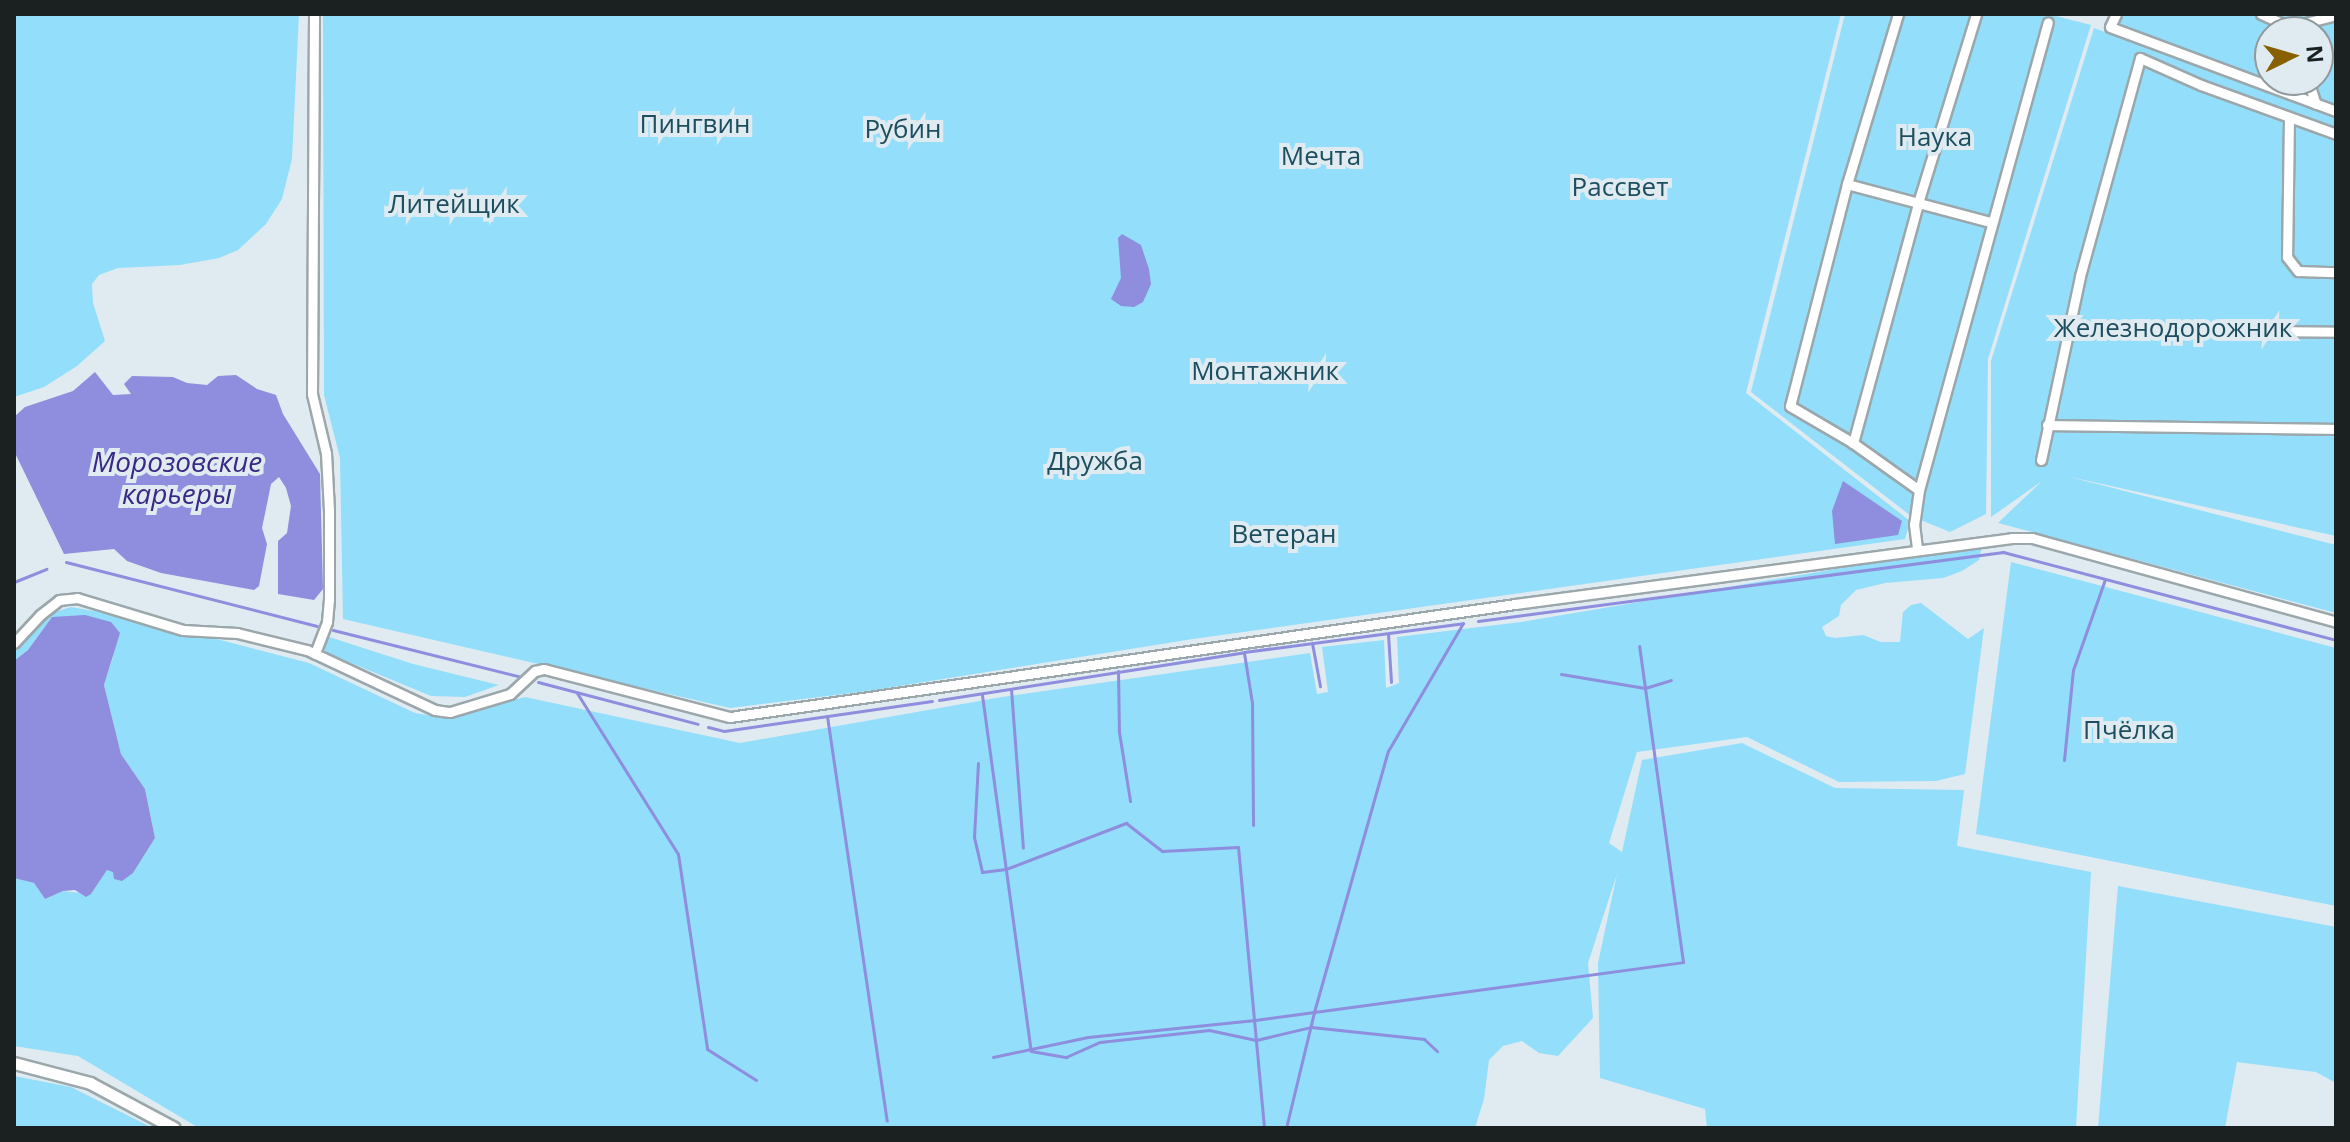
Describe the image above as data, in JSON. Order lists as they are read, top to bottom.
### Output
{
  "water": ["Морозовские карьеры"],
  "parks": [
    "Пингвин",
    "Рубин",
    "Наука",
    "Мечта",
    "Рассвет",
    "Литейщик",
    "Железнодорожник",
    "Монтажник",
    "Дружба",
    "Ветеран",
    "Пчёлка"
  ],
  "north": "right"
}
